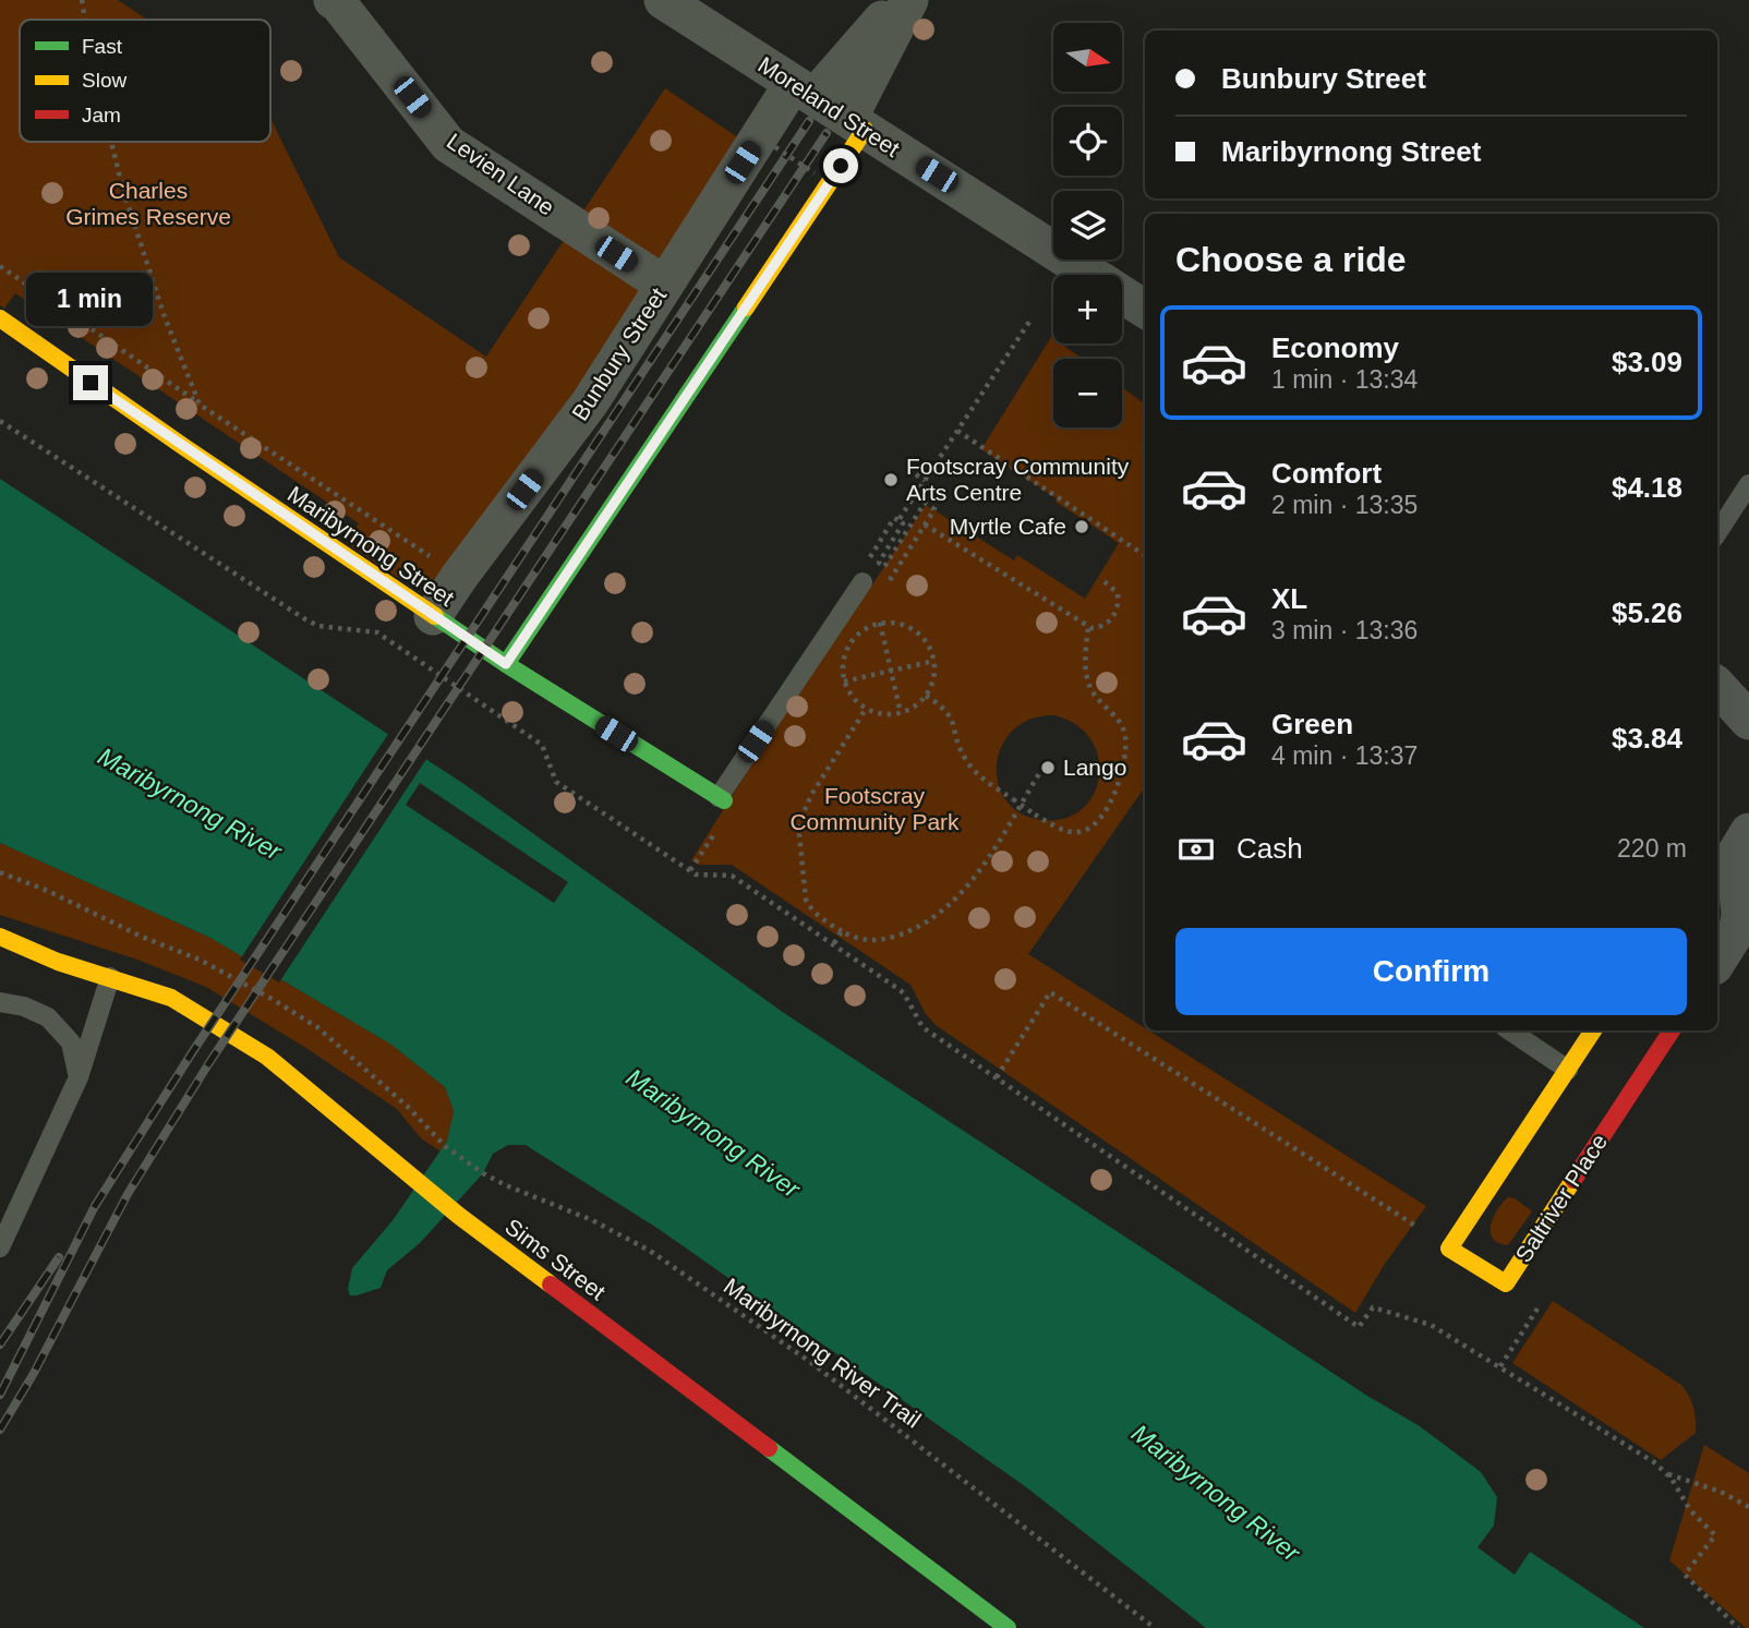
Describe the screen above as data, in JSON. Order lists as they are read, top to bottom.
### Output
{
  "streets": {
    "street": [
      "Moreland Street",
      "Levien Lane",
      "Bunbury Street",
      "Maribyrnong Street",
      "Saltriver Place",
      "Sims Street"
    ],
    "path": ["Maribyrnong River Trail"]
  },
  "crossings": [
    ["Moreland Street", "Bunbury Street"],
    ["Levien Lane", "Bunbury Street"],
    ["Bunbury Street", "Maribyrnong Street"]
  ],
  "water": ["Maribyrnong River"],
  "parks": ["Charles Grimes Reserve", "Footscray Community Park"],
  "places": ["Footscray Community Arts Centre", "Myrtle Cafe", "Lango"],
  "legend": ["Fast", "Slow", "Jam"],
  "north": "right",
  "page": {
    "map_buttons": ["+", "−"],
    "banner": ["Bunbury Street", "Maribyrnong Street"],
    "heading": "Choose a ride",
    "bubble": "1 min",
    "list": [
      {
        "name": "Economy",
        "note": "1 min · 13:34",
        "value": "$3.09"
      },
      {
        "name": "Comfort",
        "note": "2 min · 13:35",
        "value": "$4.18"
      },
      {
        "name": "XL",
        "note": "3 min · 13:36",
        "value": "$5.26"
      },
      {
        "name": "Green",
        "note": "4 min · 13:37",
        "value": "$3.84"
      }
    ],
    "pay": ["Cash", "220 m"],
    "buttons": "Confirm"
  }
}
